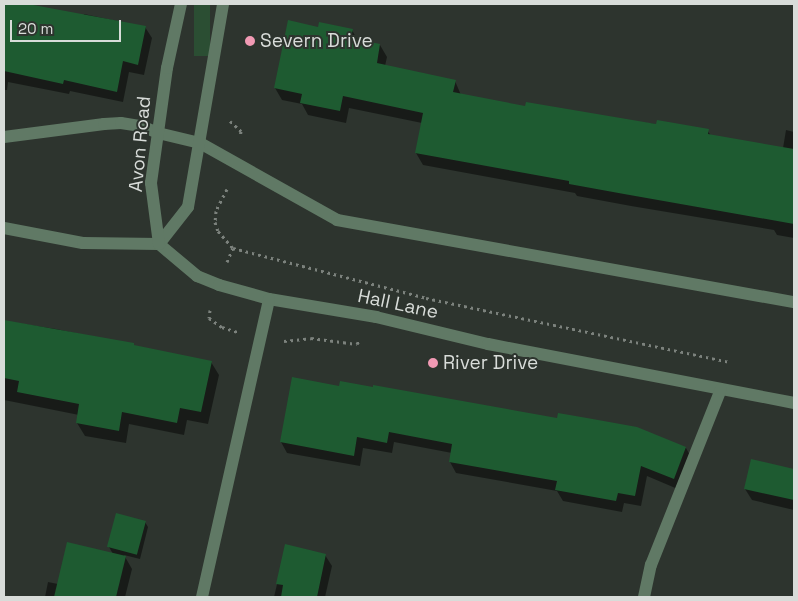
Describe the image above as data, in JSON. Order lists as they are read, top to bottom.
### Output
{
  "streets": {
    "street": ["Avon Road", "Hall Lane"]
  },
  "crossings": [
    ["Avon Road", "Hall Lane"]
  ],
  "places": ["Severn Drive", "River Drive"],
  "scale_bar": "20 m"
}
